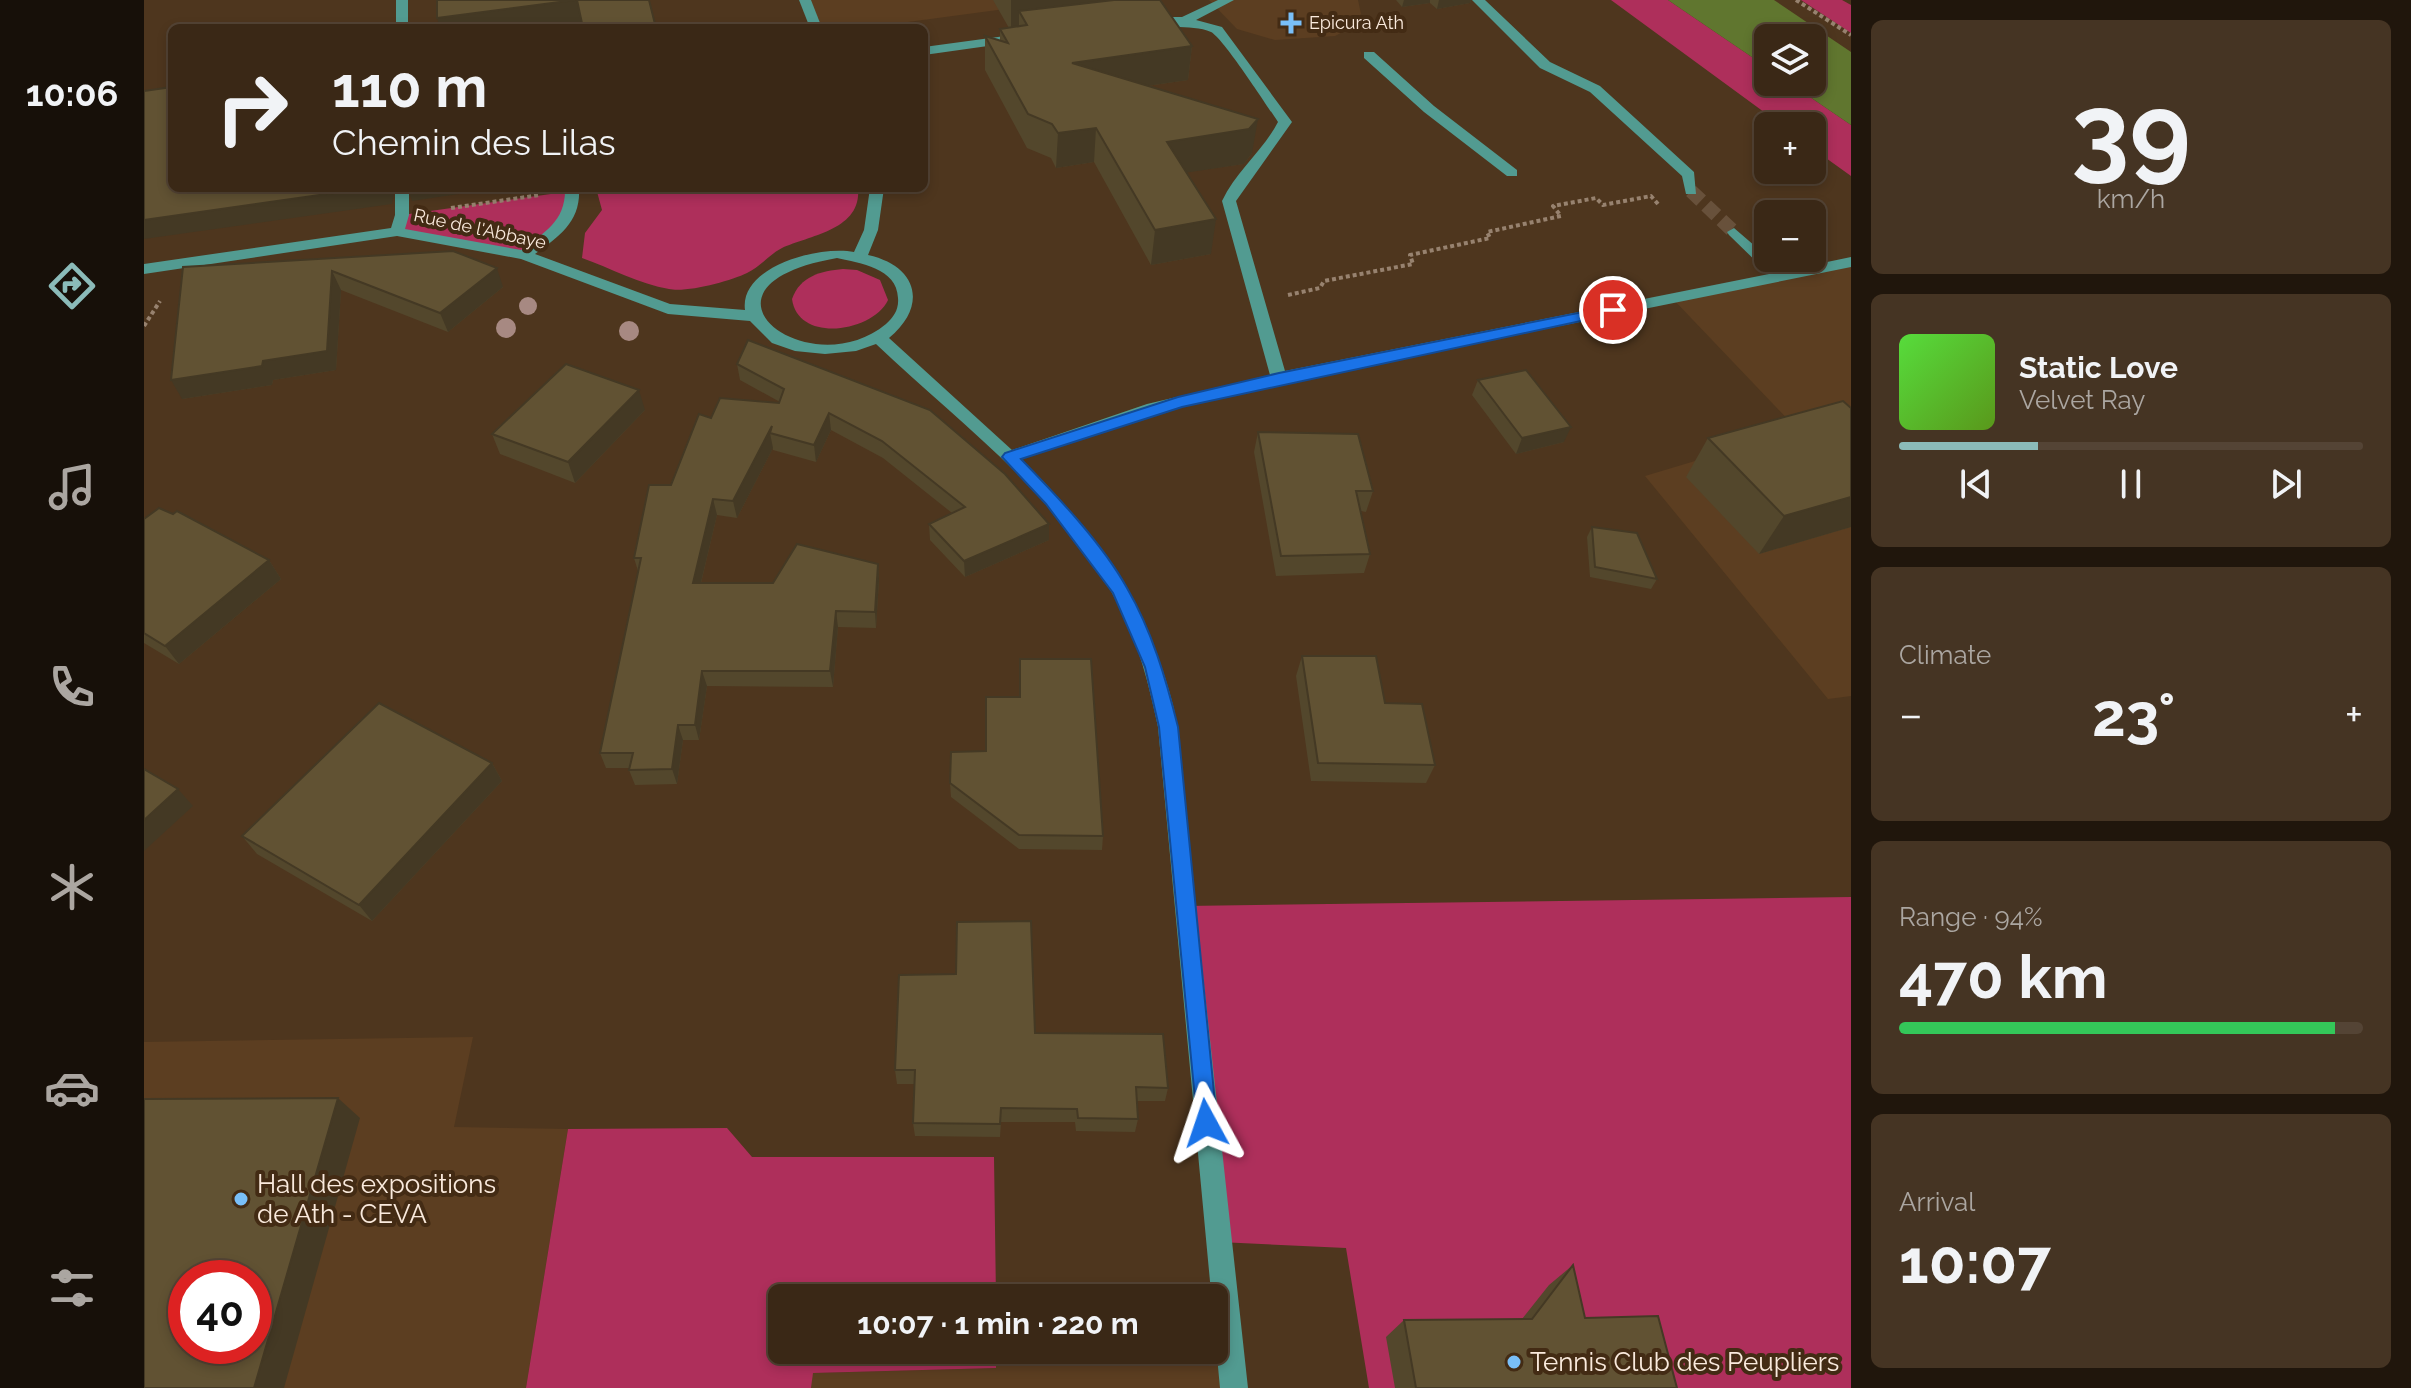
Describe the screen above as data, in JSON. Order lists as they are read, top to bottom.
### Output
{
  "streets": {
    "street": ["Rue de l'Abbaye"]
  },
  "places": {
    "health": ["Epicura Ath"],
    "other": ["Hall des expositions de Ath - CEVA", "Tennis Club des Peupliers"]
  },
  "page": {
    "tabs": "10:06",
    "tile": [
      ["39", "km/h"],
      "Climate",
      ["Range · 94%", "470 km"],
      ["Arrival", "10:07"]
    ],
    "map_buttons": ["+", "−"],
    "turn": ["110 m", "Chemin des Lilas"],
    "song": ["Static Love", "Velvet Ray"],
    "heat": ["−", "23°", "+"],
    "limit": "40",
    "trip": "10:07 · 1 min · 220 m"
  }
}
